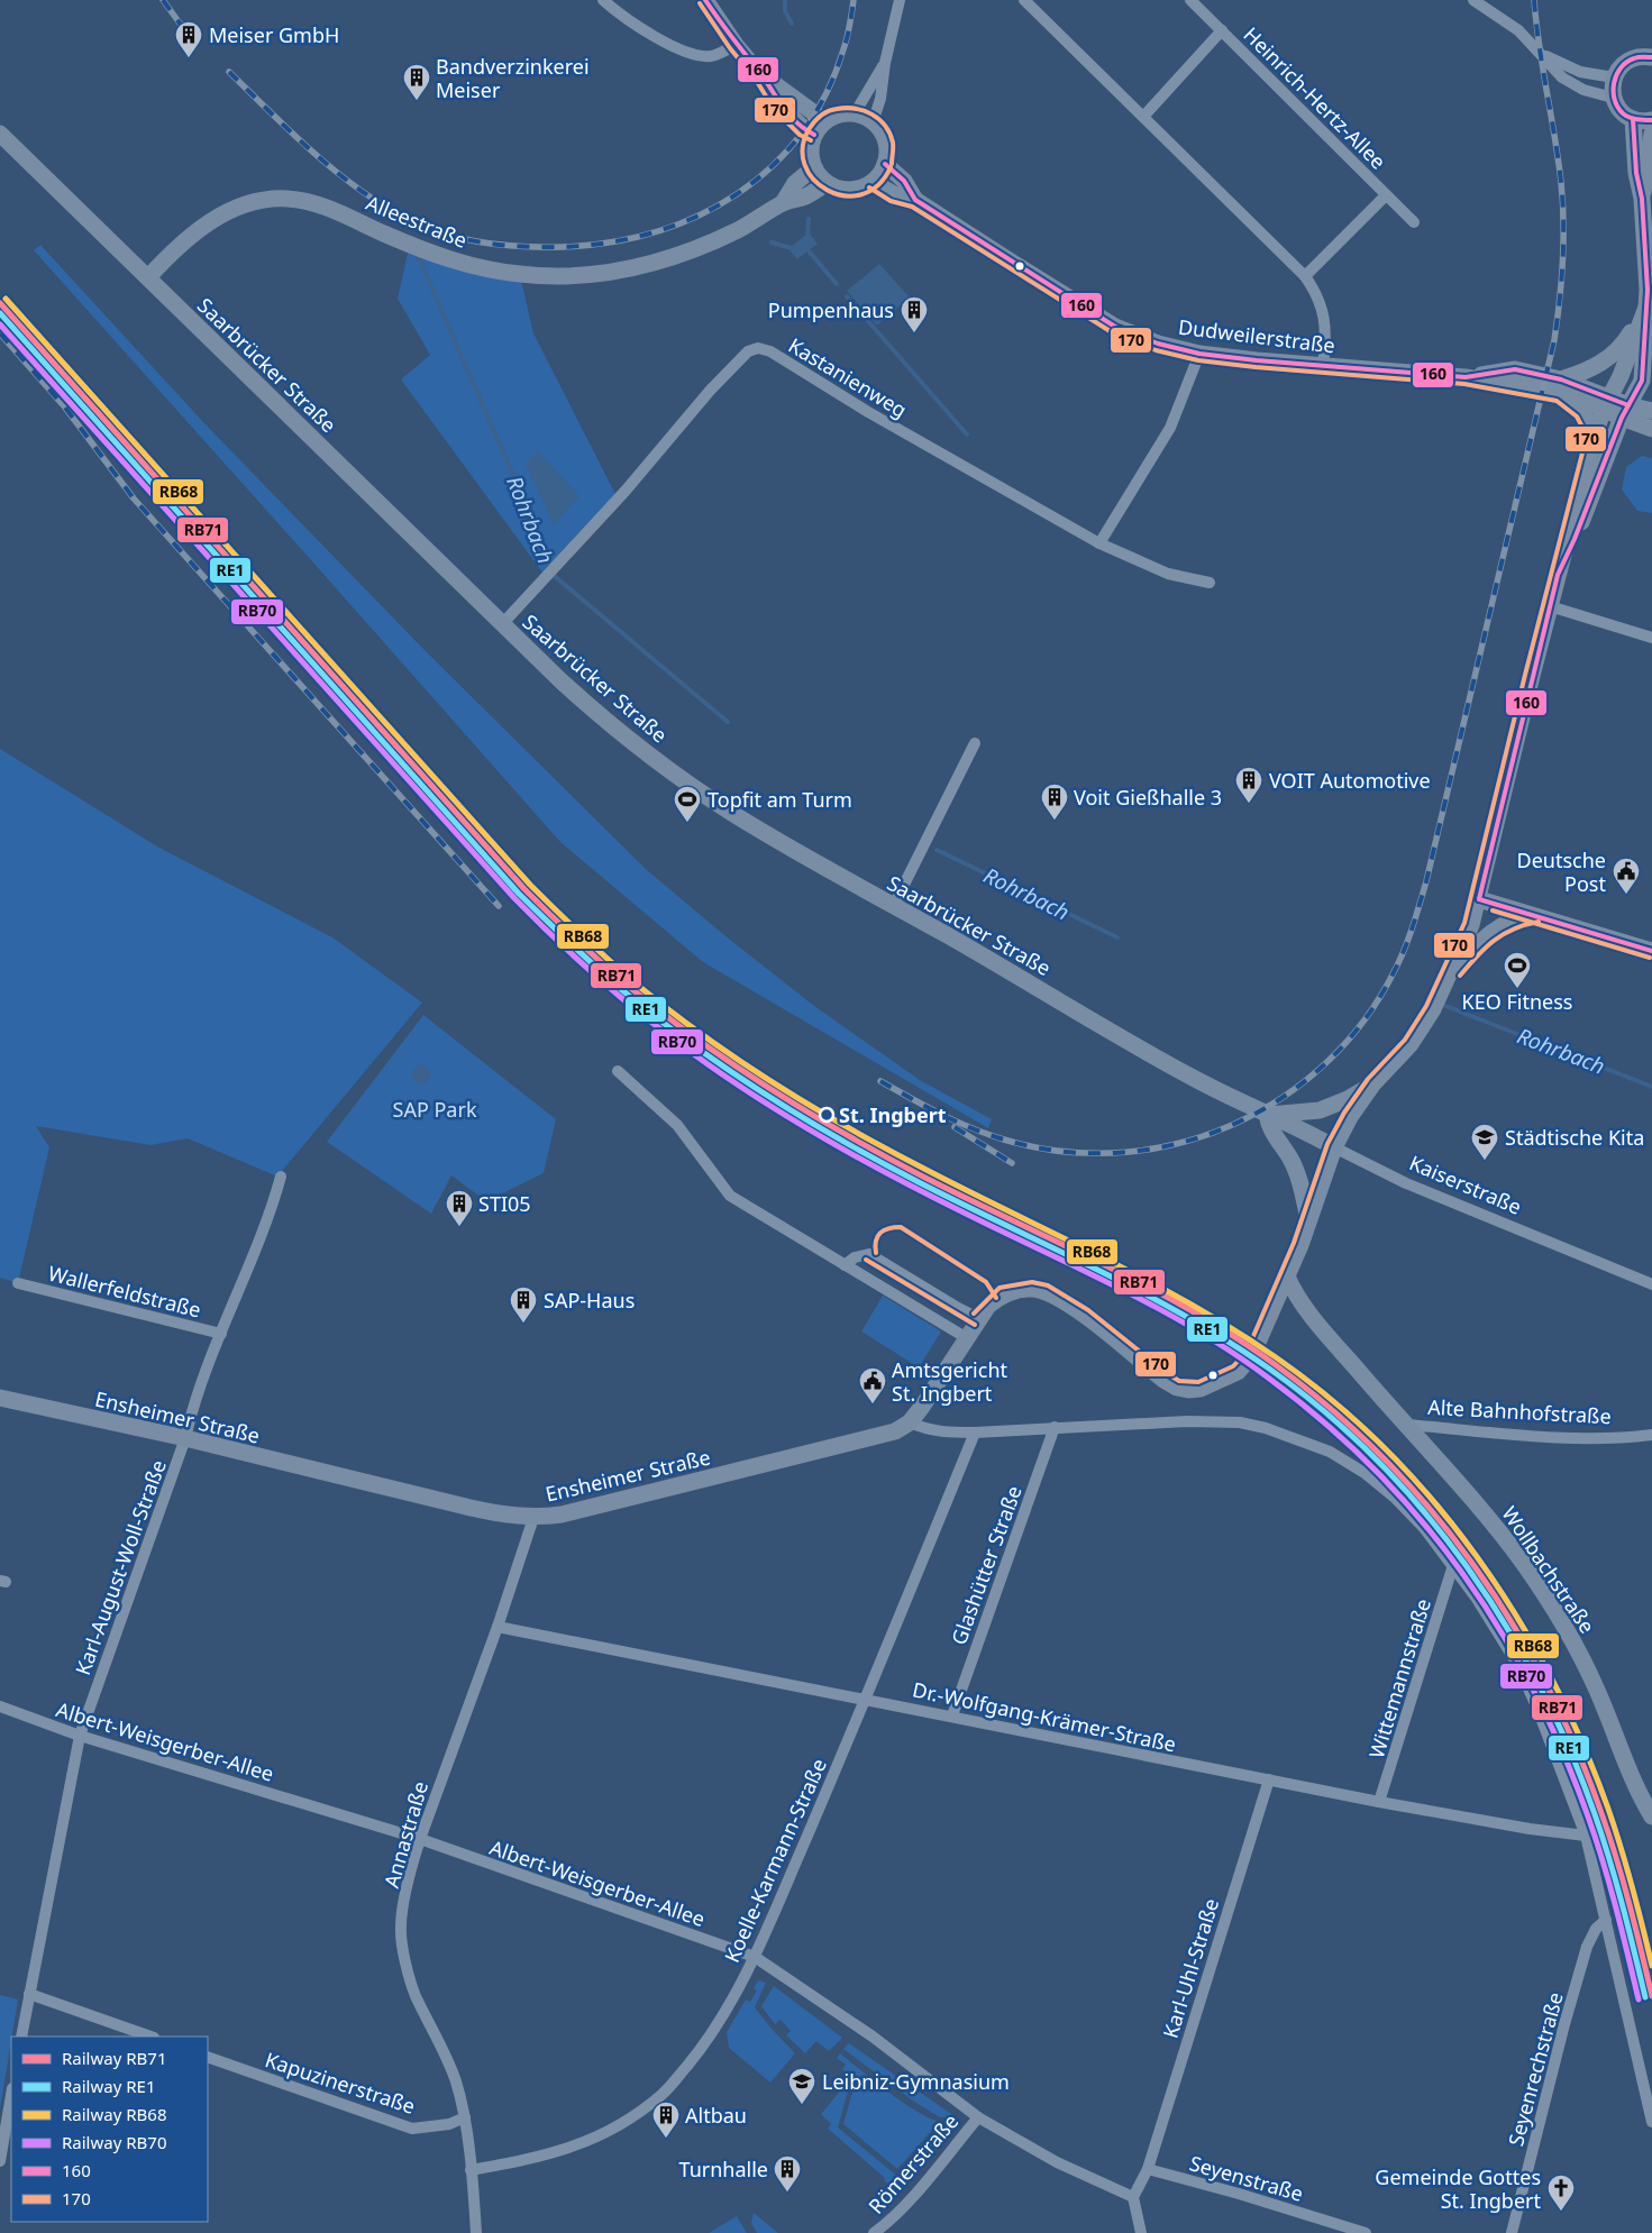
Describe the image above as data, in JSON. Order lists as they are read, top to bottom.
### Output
{
  "streets": {
    "main road": [
      "Alleestraße",
      "Dudweilerstraße",
      "Saarbrücker Straße",
      "Kaiserstraße",
      "Alte Bahnhofstraße",
      "Ensheimer Straße",
      "Wollbachstraße"
    ],
    "street": [
      "Heinrich-Hertz-Allee",
      "Kastanienweg",
      "Wallerfeldstraße",
      "Glashütter Straße",
      "Karl-August-Woll-Straße",
      "Wittemannstraße",
      "Dr.-Wolfgang-Krämer-Straße",
      "Albert-Weisgerber-Allee",
      "Annastraße",
      "Koelle-Karmann-Straße",
      "Karl-Uhl-Straße",
      "Seyenrechstraße",
      "Kapuzinerstraße",
      "Römerstraße",
      "Seyenstraße"
    ]
  },
  "crossings": [
    ["Alleestraße", "Dudweilerstraße"],
    ["Alleestraße", "Saarbrücker Straße"],
    ["Saarbrücker Straße", "Kastanienweg"],
    ["Saarbrücker Straße", "Kaiserstraße"],
    ["Wallerfeldstraße", "Ensheimer Straße"],
    ["Wallerfeldstraße", "Karl-August-Woll-Straße"],
    ["Alte Bahnhofstraße", "Ensheimer Straße"],
    ["Alte Bahnhofstraße", "Wollbachstraße"],
    ["Ensheimer Straße", "Karl-August-Woll-Straße"],
    ["Ensheimer Straße", "Annastraße"],
    ["Glashütter Straße", "Dr.-Wolfgang-Krämer-Straße"],
    ["Karl-August-Woll-Straße", "Albert-Weisgerber-Allee"],
    ["Wittemannstraße", "Dr.-Wolfgang-Krämer-Straße"],
    ["Dr.-Wolfgang-Krämer-Straße", "Annastraße"],
    ["Dr.-Wolfgang-Krämer-Straße", "Koelle-Karmann-Straße"],
    ["Dr.-Wolfgang-Krämer-Straße", "Karl-Uhl-Straße"],
    ["Albert-Weisgerber-Allee", "Annastraße"],
    ["Albert-Weisgerber-Allee", "Koelle-Karmann-Straße"],
    ["Albert-Weisgerber-Allee", "Römerstraße"],
    ["Annastraße", "Koelle-Karmann-Straße"],
    ["Annastraße", "Kapuzinerstraße"],
    ["Karl-Uhl-Straße", "Seyenstraße"]
  ],
  "water": ["Rohrbach"],
  "parks": ["SAP Park"],
  "places": {
    "building": [
      "Meiser GmbH",
      "Bandverzinkerei Meiser",
      "Pumpenhaus",
      "VOIT Automotive",
      "Voit Gießhalle 3",
      "STI05",
      "SAP-Haus",
      "Altbau",
      "Turnhalle"
    ],
    "sports": ["Topfit am Turm", "KEO Fitness"],
    "public building": ["Deutsche Post", "Amtsgericht St. Ingbert"],
    "other": ["St. Ingbert"],
    "school or university": ["Städtische Kita", "Leibniz-Gymnasium"],
    "church": ["Gemeinde Gottes St. Ingbert"]
  },
  "lines": [
    "transit line 160",
    "transit line 170",
    "rail line RB68",
    "rail line RB71",
    "rail line RE1",
    "rail line RB70"
  ],
  "legend": [
    "Railway RB71",
    "Railway RE1",
    "Railway RB68",
    "Railway RB70",
    "160",
    "170"
  ]
}
